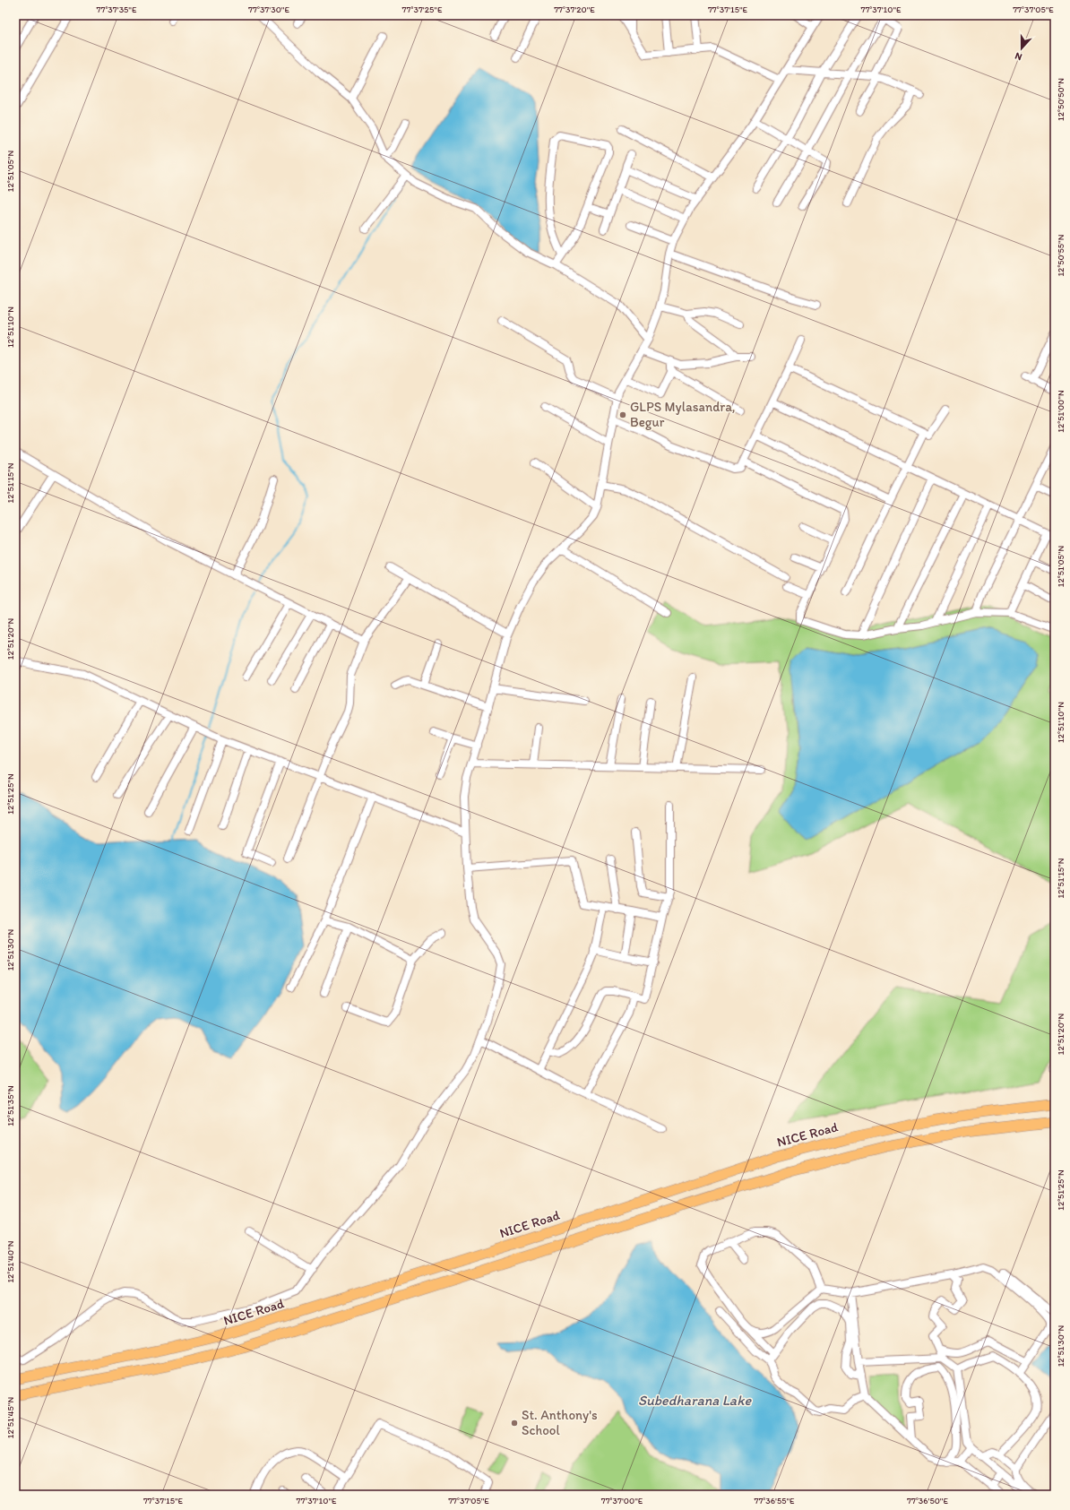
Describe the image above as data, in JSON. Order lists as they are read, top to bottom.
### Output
{
  "streets": {
    "highway": ["NICE Road"]
  },
  "water": ["Subedharana Lake"],
  "places": ["GLPS Mylasandra, Begur", "St. Anthony's School"],
  "north": "bottom",
  "coordinates": [
    "77°37'35\"E",
    "77°37'30\"E",
    "77°37'25\"E",
    "77°37'20\"E",
    "77°37'15\"E",
    "77°37'10\"E",
    "77°37'05\"E",
    "12°50'50\"N",
    "12°51'05\"N",
    "12°50'55\"N",
    "12°51'10\"N",
    "12°51'00\"N",
    "12°51'15\"N",
    "12°51'20\"N",
    "12°51'25\"N",
    "12°51'30\"N",
    "12°51'35\"N",
    "12°51'40\"N",
    "12°51'45\"N",
    "77°37'00\"E",
    "77°36'55\"E",
    "77°36'50\"E"
  ]
}
